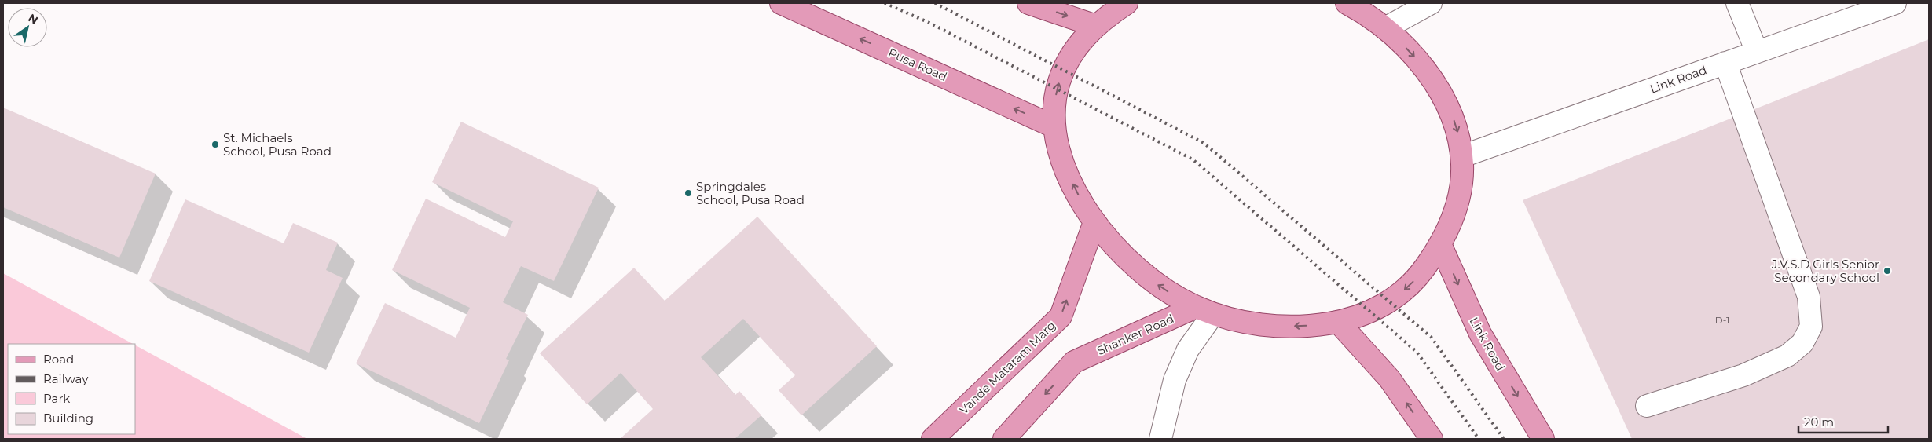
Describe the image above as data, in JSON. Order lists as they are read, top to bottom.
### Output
{
  "streets": {
    "main road": [
      "Pusa Road",
      "Link Road",
      "Shanker Road",
      "Vande Mataram Marg"
    ]
  },
  "one_way": ["Pusa Road", "Shanker Road", "Vande Mataram Marg"],
  "places": ["St. Michaels School, Pusa Road", "Springdales School, Pusa Road", "J.V.S.D Girls Senior Secondary School"],
  "house_numbers": ["D-1"],
  "legend": [
    "Road",
    "Railway",
    "Park",
    "Building"
  ],
  "scale_bar": "20 m",
  "north": "top right"
}
